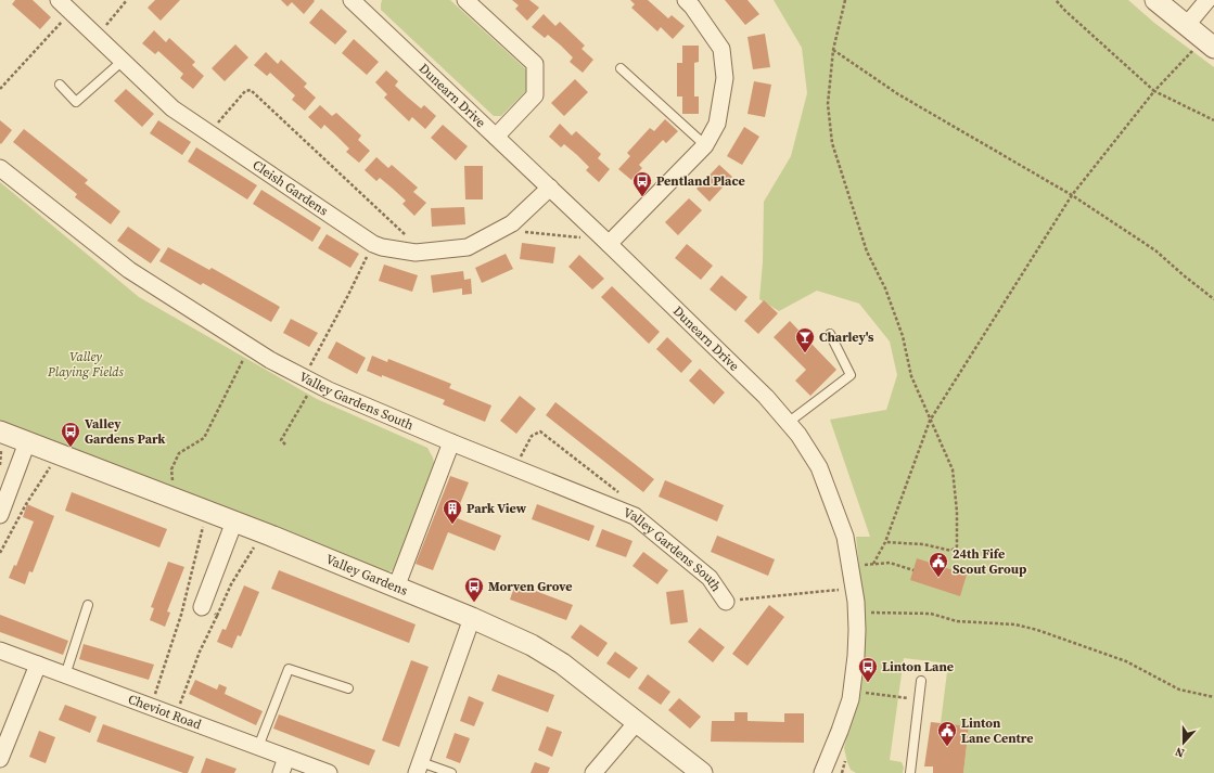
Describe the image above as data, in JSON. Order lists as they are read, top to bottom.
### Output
{
  "streets": {
    "street": [
      "Dunearn Drive",
      "Cleish Gardens",
      "Valley Gardens South",
      "Valley Gardens",
      "Cheviot Road"
    ]
  },
  "crossings": [
    ["Dunearn Drive", "Cleish Gardens"]
  ],
  "parks": ["Valley Playing Fields"],
  "places": {
    "bus stop": [
      "Pentland Place",
      "Valley Gardens Park",
      "Morven Grove",
      "Linton Lane"
    ],
    "bar": ["Charley's"],
    "building": ["Park View"],
    "public building": ["24th Fife Scout Group", "Linton Lane Centre"]
  },
  "north": "bottom"
}
